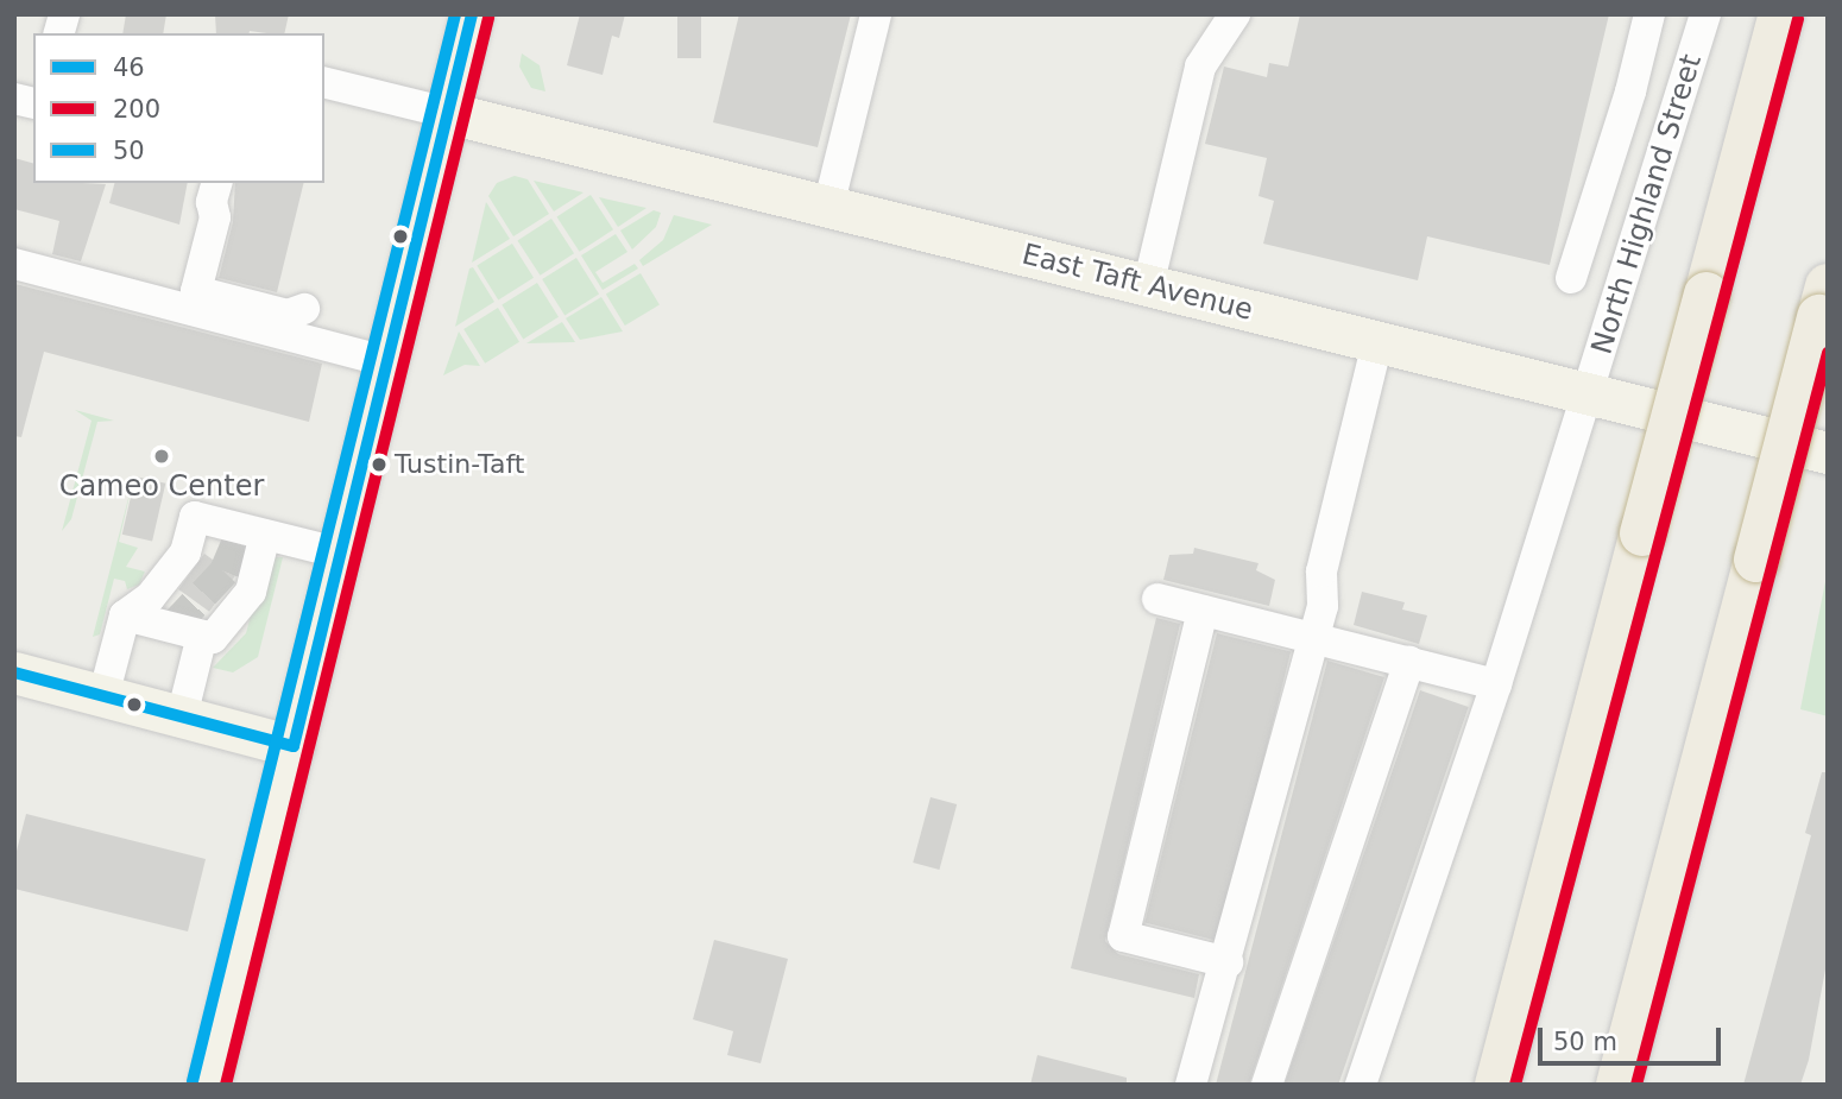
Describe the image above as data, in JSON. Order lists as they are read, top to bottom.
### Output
{
  "streets": {
    "main road": ["East Taft Avenue"],
    "street": ["North Highland Street"]
  },
  "crossings": [
    ["North Highland Street", "East Taft Avenue"]
  ],
  "places": ["Cameo Center", "Tustin-Taft"],
  "lines": ["transit line 46", "transit line 50", "transit line 200"],
  "legend": ["46", "200", "50"],
  "scale_bar": "50 m"
}
